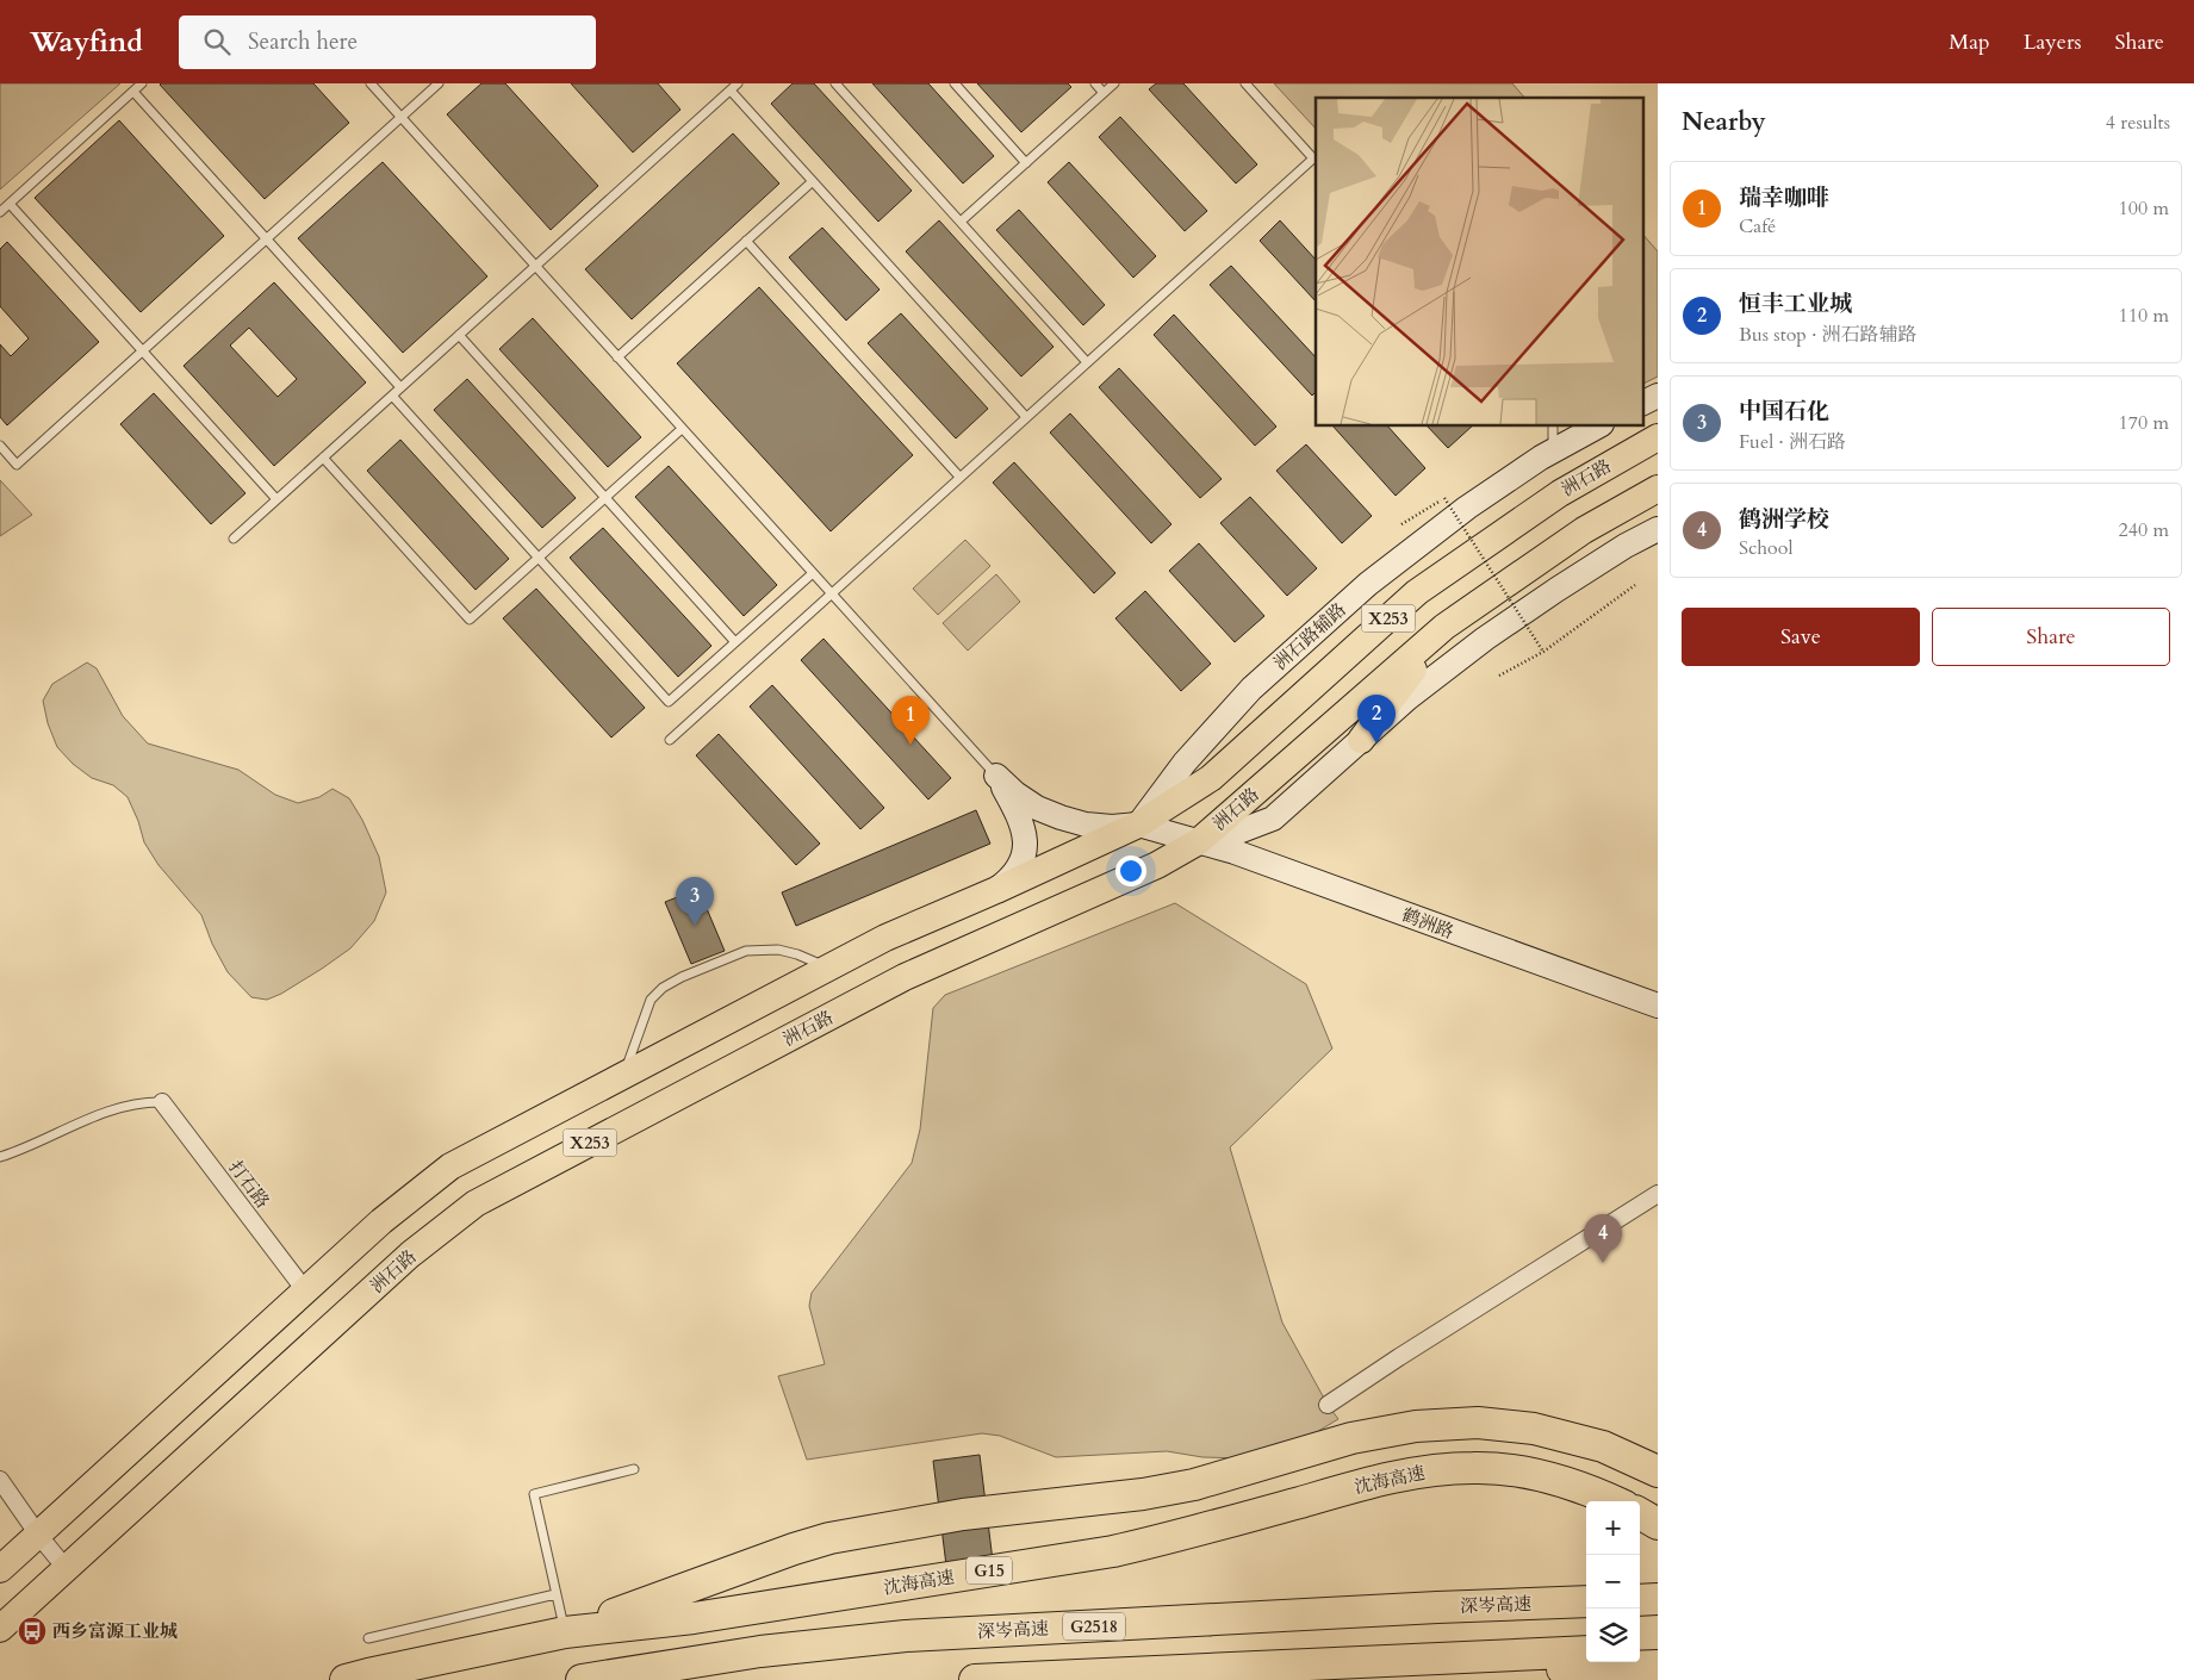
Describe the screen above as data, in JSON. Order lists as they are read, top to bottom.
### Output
{
  "streets": {
    "highway": [
      "沈海高速",
      "G15",
      "深岑高速",
      "G2518"
    ],
    "main road": [
      "洲石路",
      "X253",
      "洲石路辅路",
      "鹤洲路"
    ],
    "street": ["打石路"]
  },
  "crossings": [
    ["洲石路", "洲石路辅路"],
    ["洲石路", "鹤洲路"],
    ["洲石路", "打石路"],
    ["洲石路辅路", "鹤洲路"]
  ],
  "places": {
    "bus stop": ["西乡富源工业城"]
  },
  "page": {
    "header": "Wayfind",
    "search": "Search here",
    "nav": ["Map", "Layers", "Share"],
    "heading": ["Nearby", "4 results"],
    "list": [
      {
        "mark": "1",
        "name": "瑞幸咖啡",
        "note": "Café",
        "value": "100 m"
      },
      {
        "mark": "2",
        "name": "恒丰工业城",
        "note": "Bus stop · 洲石路辅路",
        "value": "110 m"
      },
      {
        "mark": "3",
        "name": "中国石化",
        "note": "Fuel · 洲石路",
        "value": "170 m"
      },
      {
        "mark": "4",
        "name": "鹤洲学校",
        "note": "School",
        "value": "240 m"
      }
    ],
    "buttons": ["Save", "Share"],
    "pins": [
      "2",
      "1",
      "3",
      "4"
    ],
    "map_buttons": ["+", "−"]
  }
}
